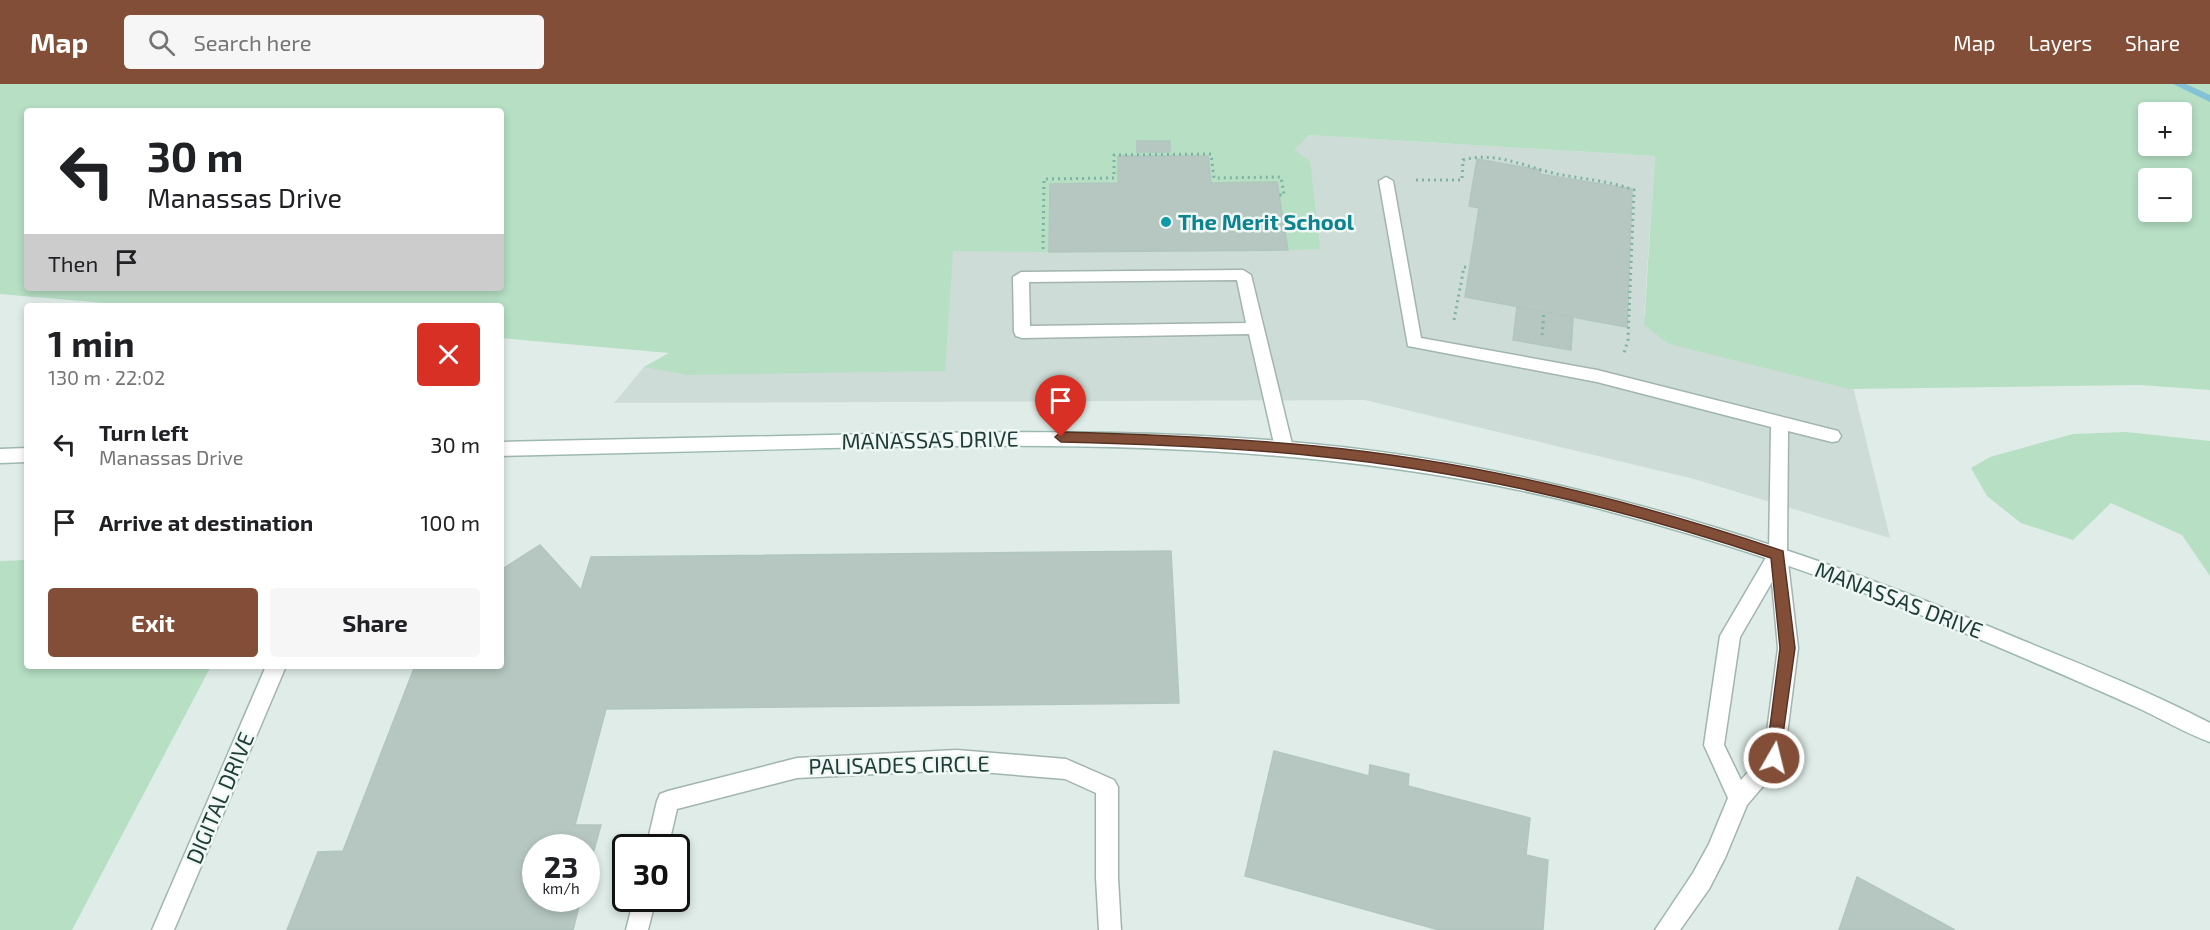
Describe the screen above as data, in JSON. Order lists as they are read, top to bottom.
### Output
{
  "streets": {
    "main road": ["MANASSAS DRIVE", "PALISADES CIRCLE", "DIGITAL DRIVE"]
  },
  "places": ["The Merit School"],
  "page": {
    "header": "Map",
    "search": "Search here",
    "nav": ["Map", "Layers", "Share"],
    "map_buttons": ["+", "−"],
    "turn": ["30 m", "Manassas Drive"],
    "then": "Then",
    "heading": ["1 min", "130 m · 22:02"],
    "list": [
      {
        "name": "Turn left",
        "note": "Manassas Drive",
        "value": "30 m"
      },
      {
        "name": "Arrive at destination",
        "value": "100 m"
      }
    ],
    "buttons": ["Exit", "Share"],
    "speed": "23 km/h",
    "limit": "30"
  }
}
